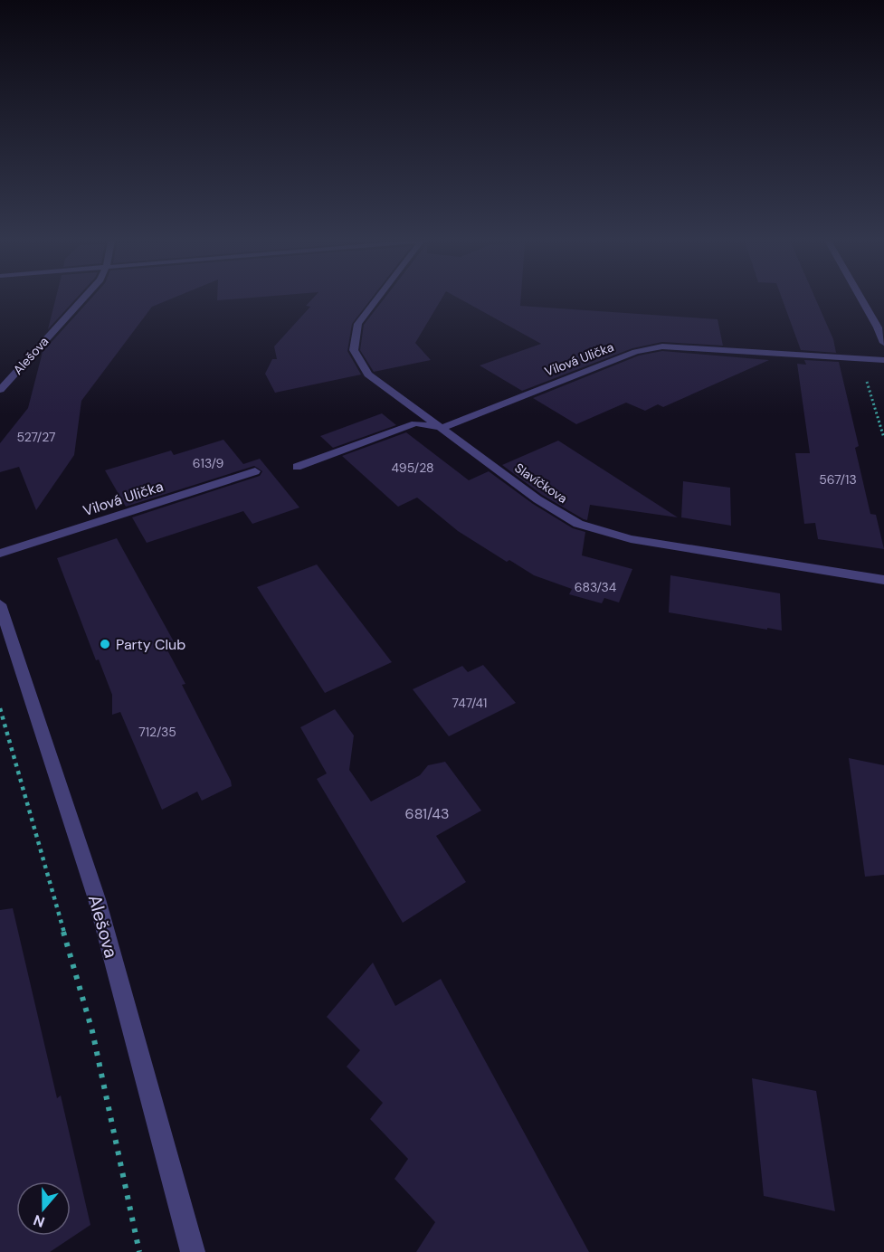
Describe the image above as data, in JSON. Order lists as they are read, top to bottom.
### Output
{
  "streets": {
    "street": ["Alešova", "Vilová Ulička", "Slavíčkova"]
  },
  "crossings": [
    ["Vilová Ulička", "Slavíčkova"]
  ],
  "places": ["Party Club"],
  "house_numbers": [
    "527/27",
    "613/9",
    "495/28",
    "567/13",
    "683/34",
    "747/41",
    "712/35",
    "681/43"
  ],
  "north": "bottom"
}
